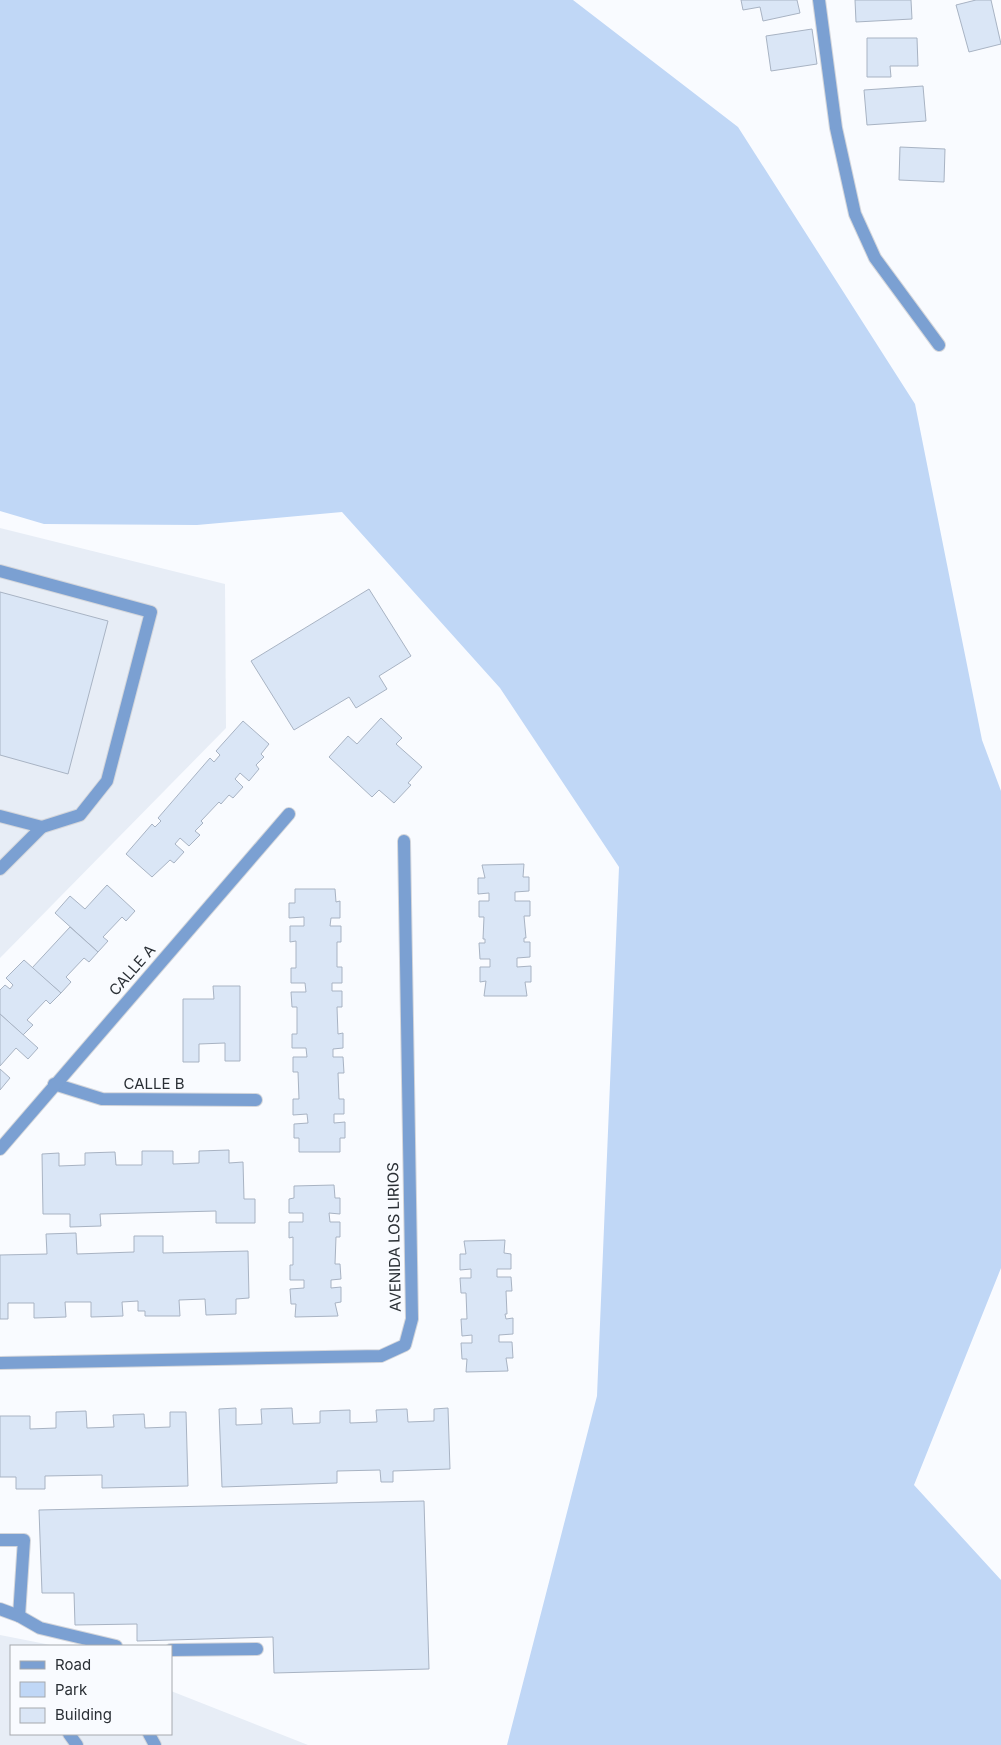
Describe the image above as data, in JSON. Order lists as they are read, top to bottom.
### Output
{
  "streets": {
    "street": ["CALLE A", "CALLE B", "AVENIDA LOS LIRIOS"]
  },
  "crossings": [
    ["CALLE A", "CALLE B"]
  ],
  "legend": ["Road", "Park", "Building"]
}
